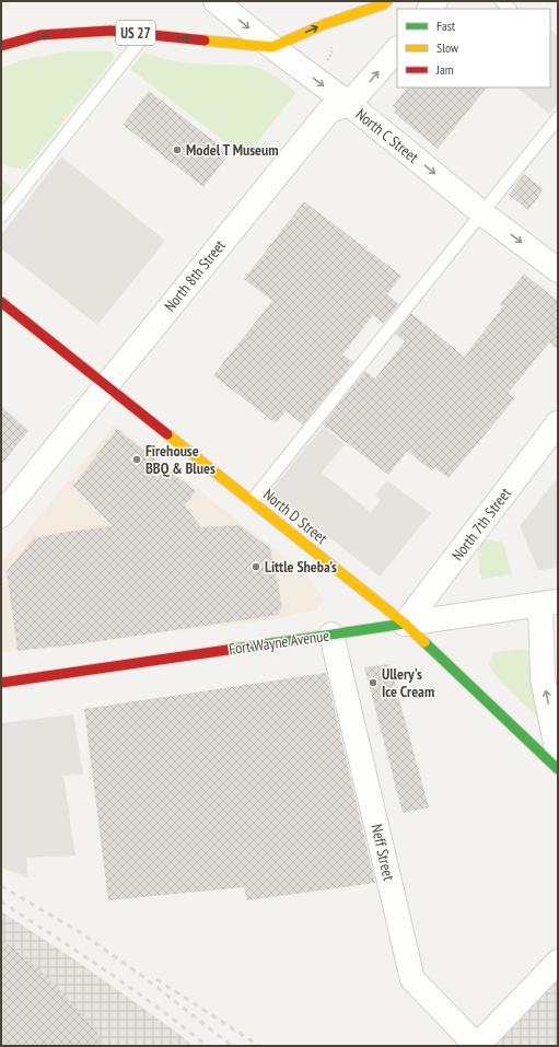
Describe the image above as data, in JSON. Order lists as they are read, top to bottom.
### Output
{
  "streets": {
    "main road": ["US 27", "North D Street", "Fort Wayne Avenue"],
    "street": [
      "North C Street",
      "North 8th Street",
      "North 7th Street",
      "Neff Street"
    ]
  },
  "crossings": [
    ["US 27", "North C Street"],
    ["North C Street", "North 8th Street"],
    ["North 8th Street", "North D Street"],
    ["North D Street", "North 7th Street"],
    ["North D Street", "Fort Wayne Avenue"],
    ["North 7th Street", "Fort Wayne Avenue"],
    ["Fort Wayne Avenue", "Neff Street"]
  ],
  "one_way": ["North C Street"],
  "places": [
    "Model T Museum",
    "Firehouse BBQ & Blues",
    "Little Sheba’s",
    "Ullery's Ice Cream"
  ],
  "legend": ["Fast", "Slow", "Jam"]
}
